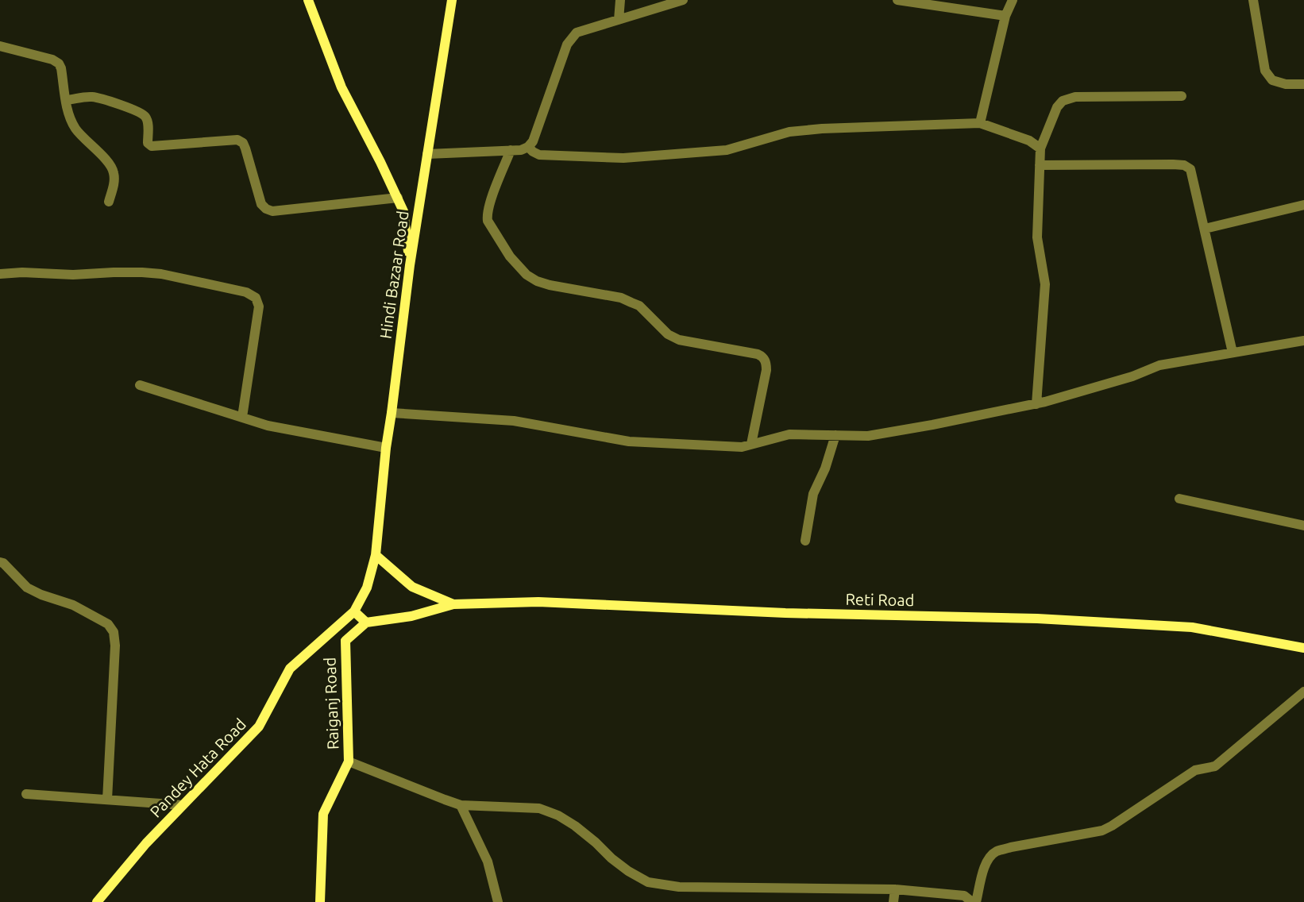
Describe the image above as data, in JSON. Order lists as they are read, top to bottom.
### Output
{
  "streets": {
    "main road": [
      "Hindi Bazaar Road",
      "Reti Road",
      "Raiganj Road",
      "Pandey Hata Road"
    ]
  },
  "crossings": [
    ["Hindi Bazaar Road", "Pandey Hata Road"]
  ]
}
